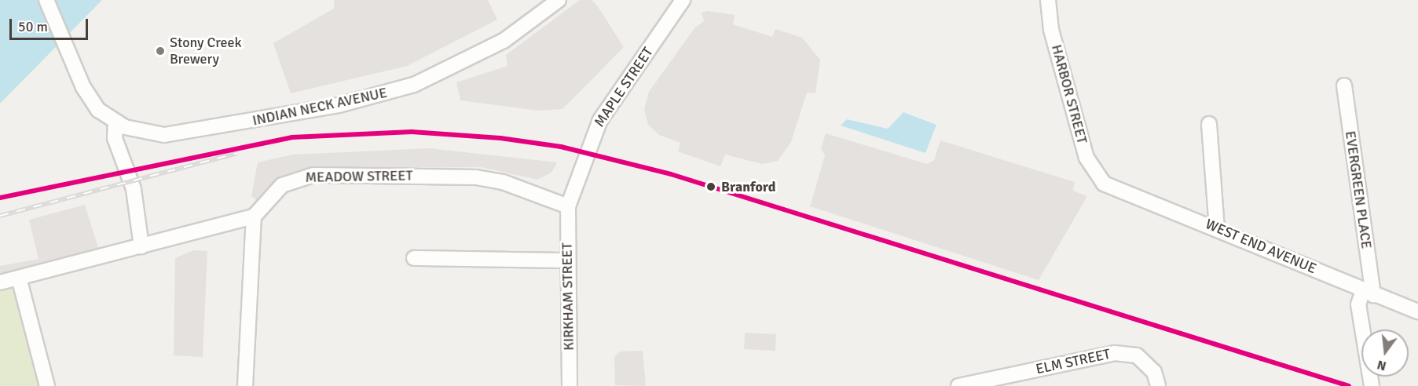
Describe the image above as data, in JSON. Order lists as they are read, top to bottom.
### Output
{
  "streets": {
    "street": [
      "MAPLE STREET",
      "HARBOR STREET",
      "INDIAN NECK AVENUE",
      "MEADOW STREET",
      "EVERGREEN PLACE",
      "WEST END AVENUE",
      "KIRKHAM STREET",
      "ELM STREET"
    ]
  },
  "crossings": [
    ["MAPLE STREET", "MEADOW STREET"],
    ["MAPLE STREET", "KIRKHAM STREET"],
    ["HARBOR STREET", "WEST END AVENUE"],
    ["MEADOW STREET", "KIRKHAM STREET"],
    ["EVERGREEN PLACE", "WEST END AVENUE"]
  ],
  "places": ["Stony Creek Brewery", "Branford"],
  "scale_bar": "50 m",
  "north": "bottom"
}
